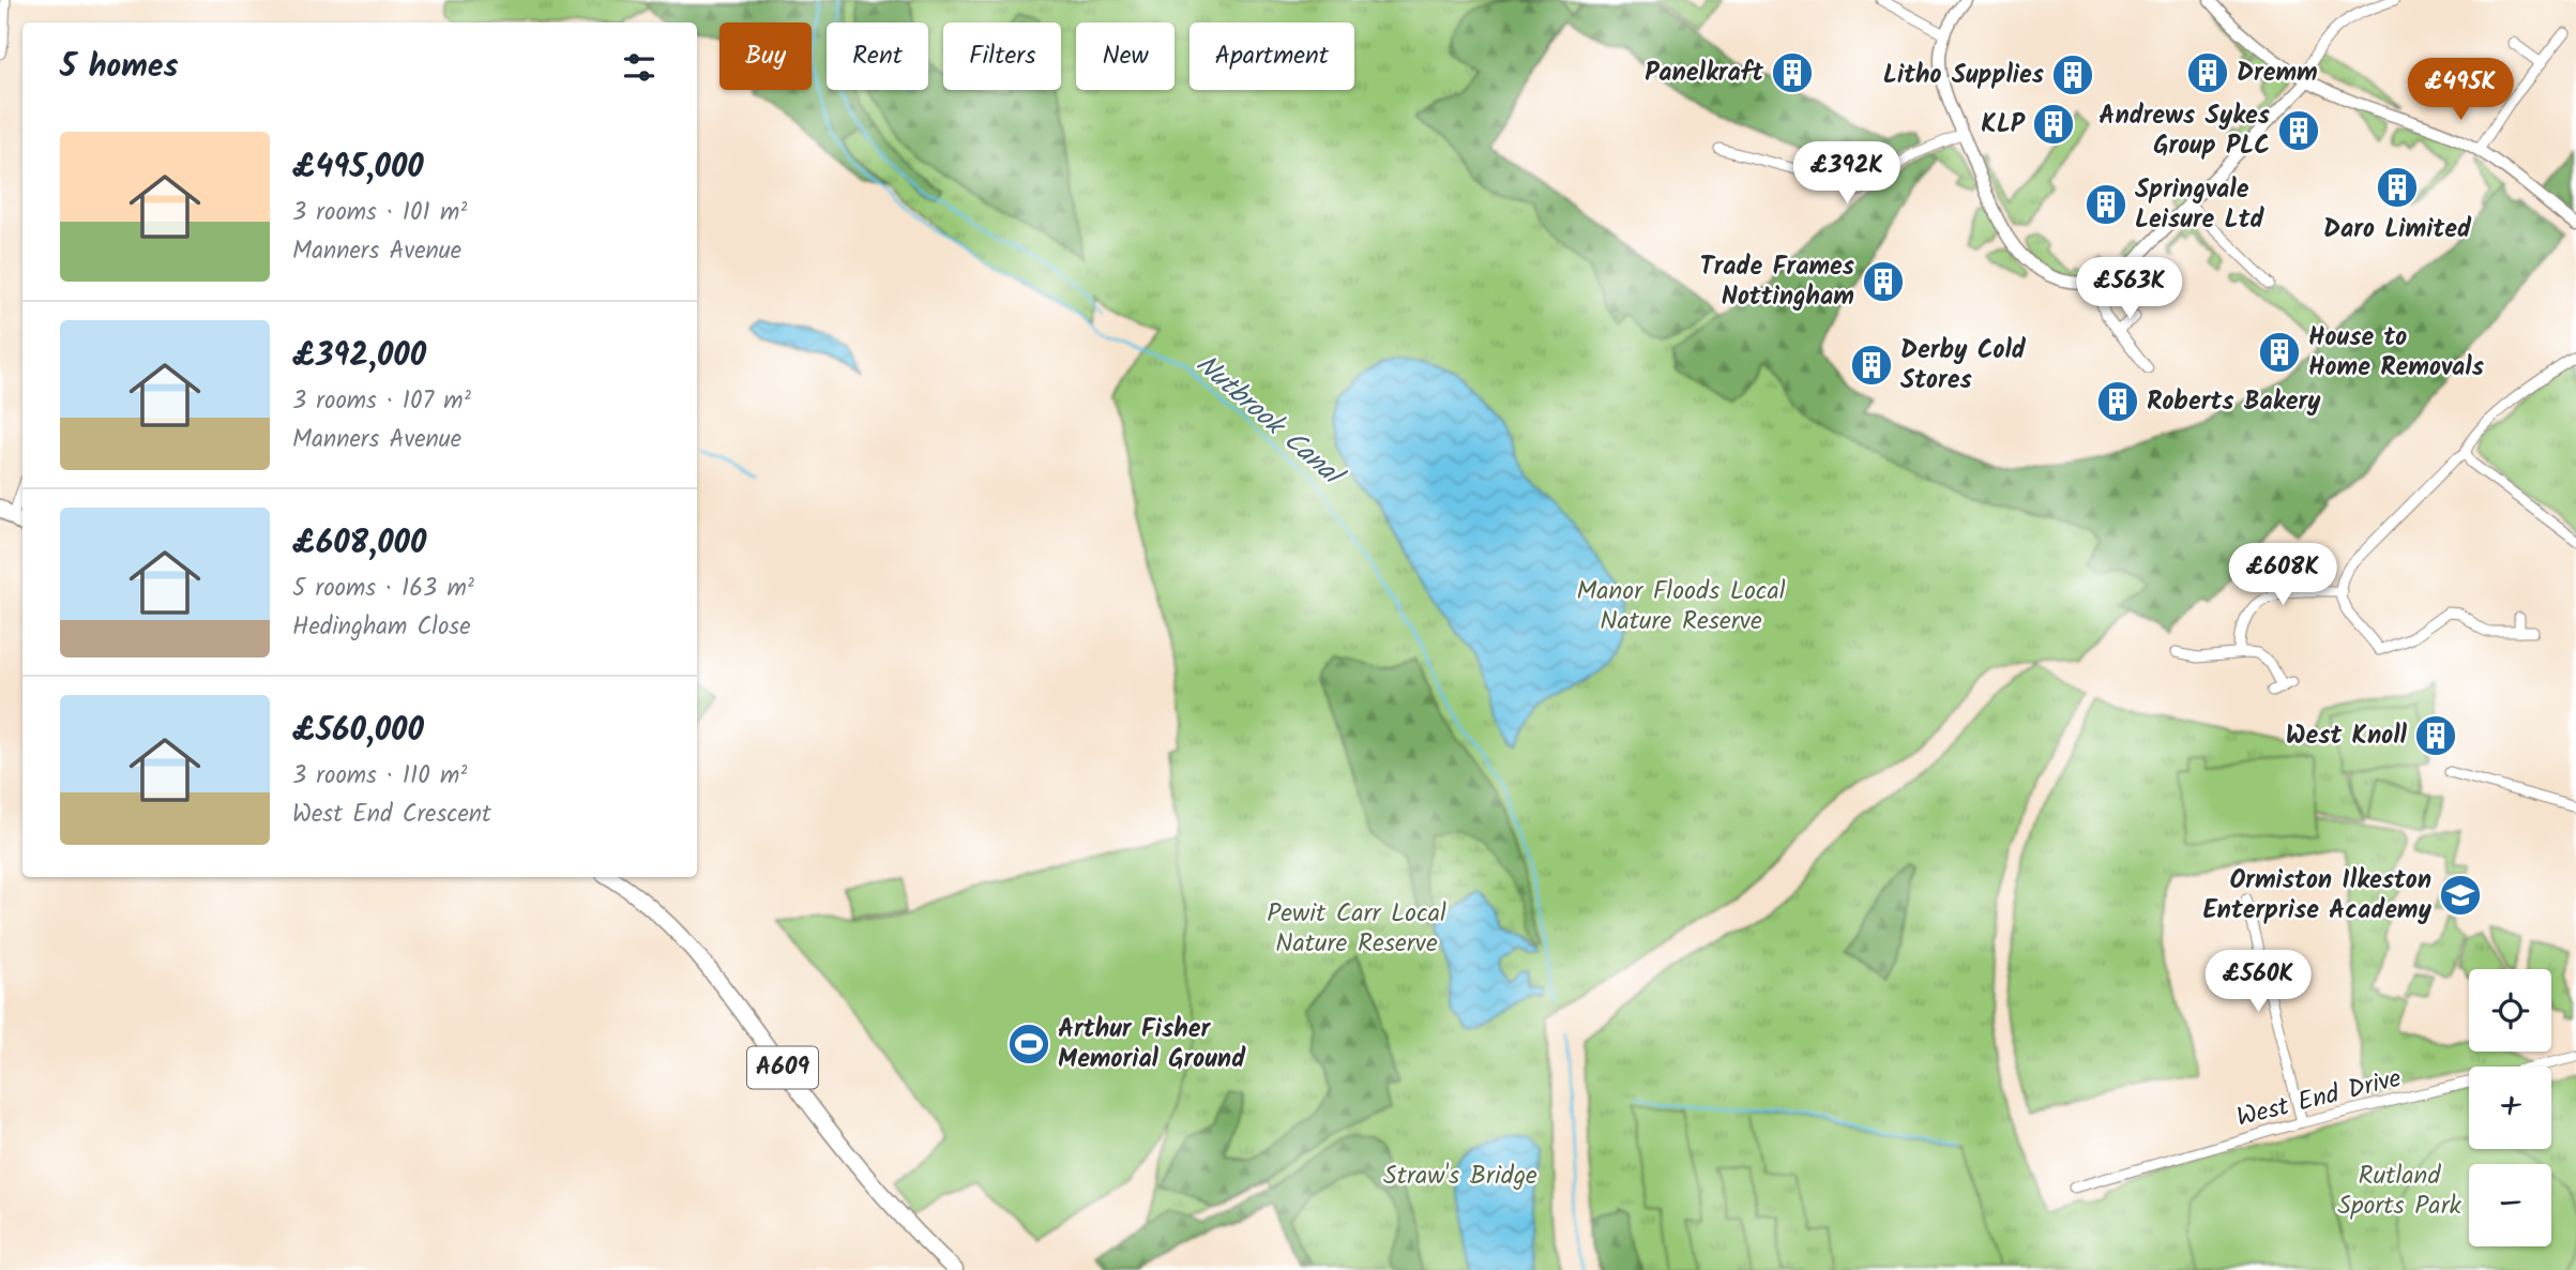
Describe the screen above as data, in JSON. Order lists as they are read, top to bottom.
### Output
{
  "streets": {
    "main road": ["A609"],
    "street": ["West End Drive"]
  },
  "water": ["Nutbrook Canal"],
  "parks": [
    "Manor Floods Local Nature Reserve",
    "Pewit Carr Local Nature Reserve",
    "Straw's Bridge",
    "Rutland Sports Park"
  ],
  "places": {
    "building": [
      "Panelkraft",
      "Dremm",
      "Litho Supplies",
      "KLP",
      "Andrews Sykes Group PLC",
      "Daro Limited",
      "Springvale Leisure Ltd",
      "Trade Frames Nottingham",
      "House to Home Removals",
      "Derby Cold Stores",
      "Roberts Bakery",
      "West Knoll"
    ],
    "school or university": ["Ormiston Ilkeston Enterprise Academy"],
    "sports": ["Arthur Fisher Memorial Ground"]
  },
  "page": {
    "chip": [
      "Buy",
      "Rent",
      "Filters",
      "New",
      "Apartment"
    ],
    "heading": "5 homes",
    "price": [
      "£495K",
      "£392K",
      "£563K",
      "£608K",
      "£560K"
    ],
    "list": [
      {
        "name": "£495,000",
        "note": "3 rooms · 101 m² · Manners Avenue"
      },
      {
        "name": "£392,000",
        "note": "3 rooms · 107 m² · Manners Avenue"
      },
      {
        "name": "£608,000",
        "note": "5 rooms · 163 m² · Hedingham Close"
      },
      {
        "name": "£560,000",
        "note": "3 rooms · 110 m² · West End Crescent"
      }
    ],
    "map_buttons": ["+", "−"]
  }
}
